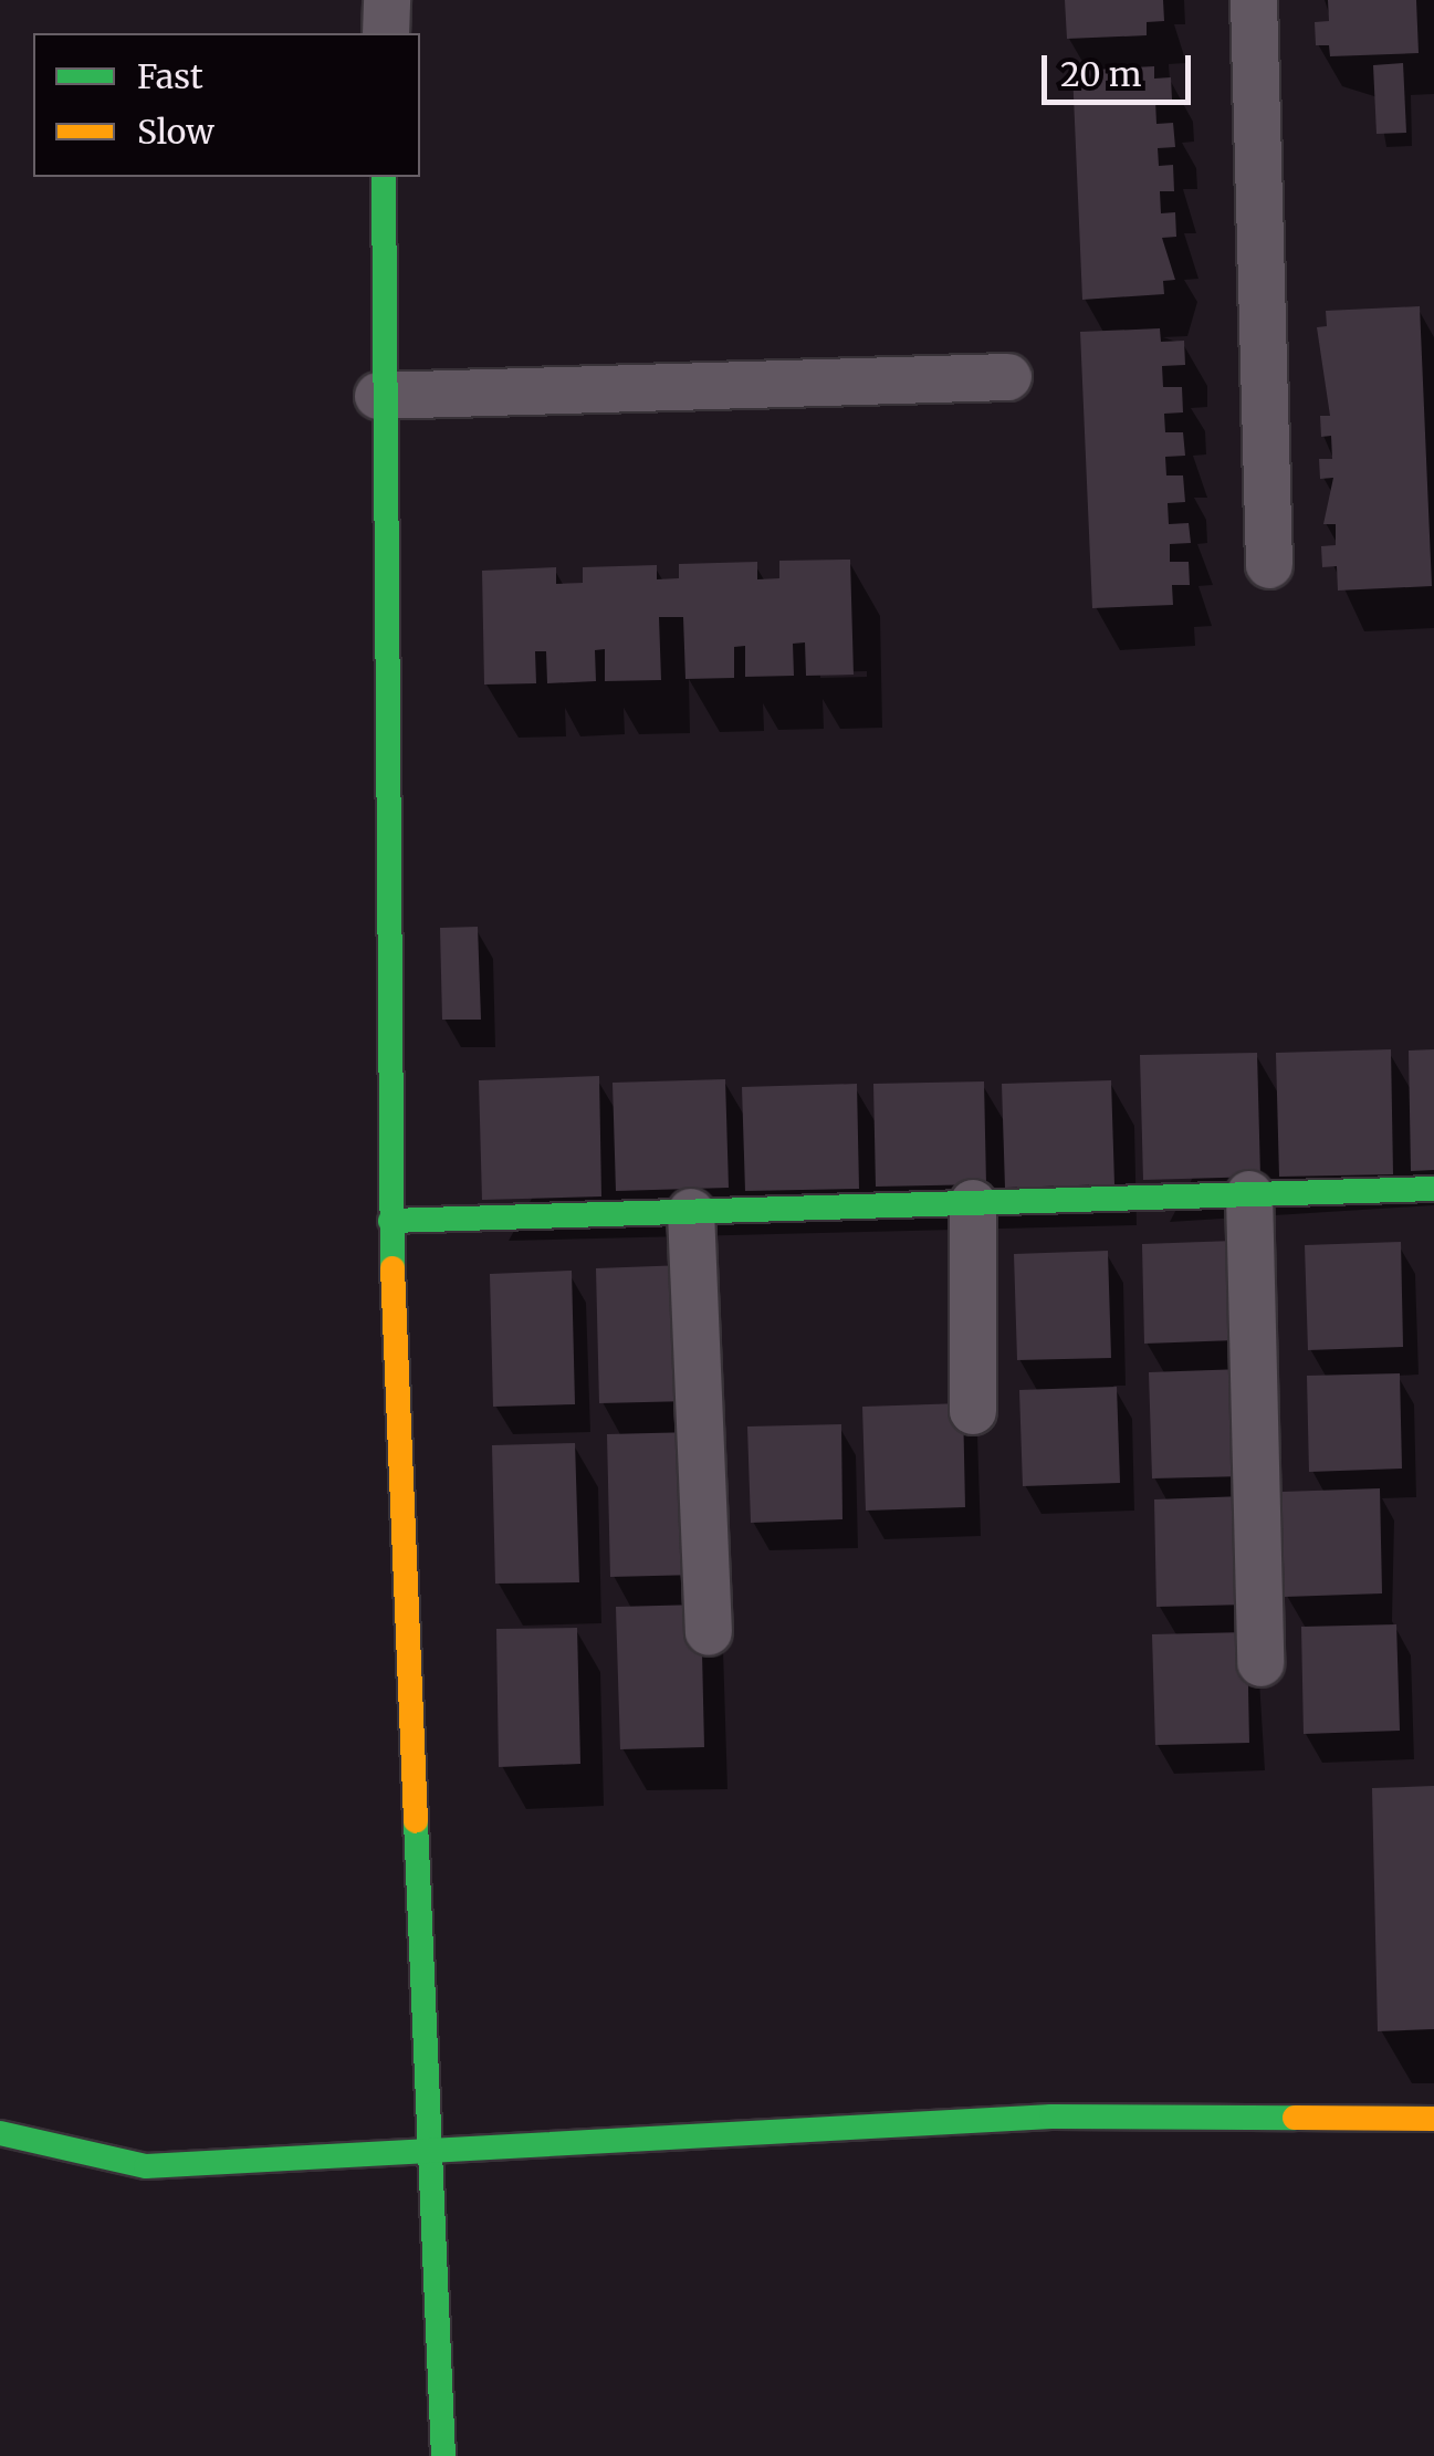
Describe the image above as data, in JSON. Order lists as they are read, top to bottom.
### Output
{
  "legend": ["Fast", "Slow"],
  "scale_bar": "20 m"
}
